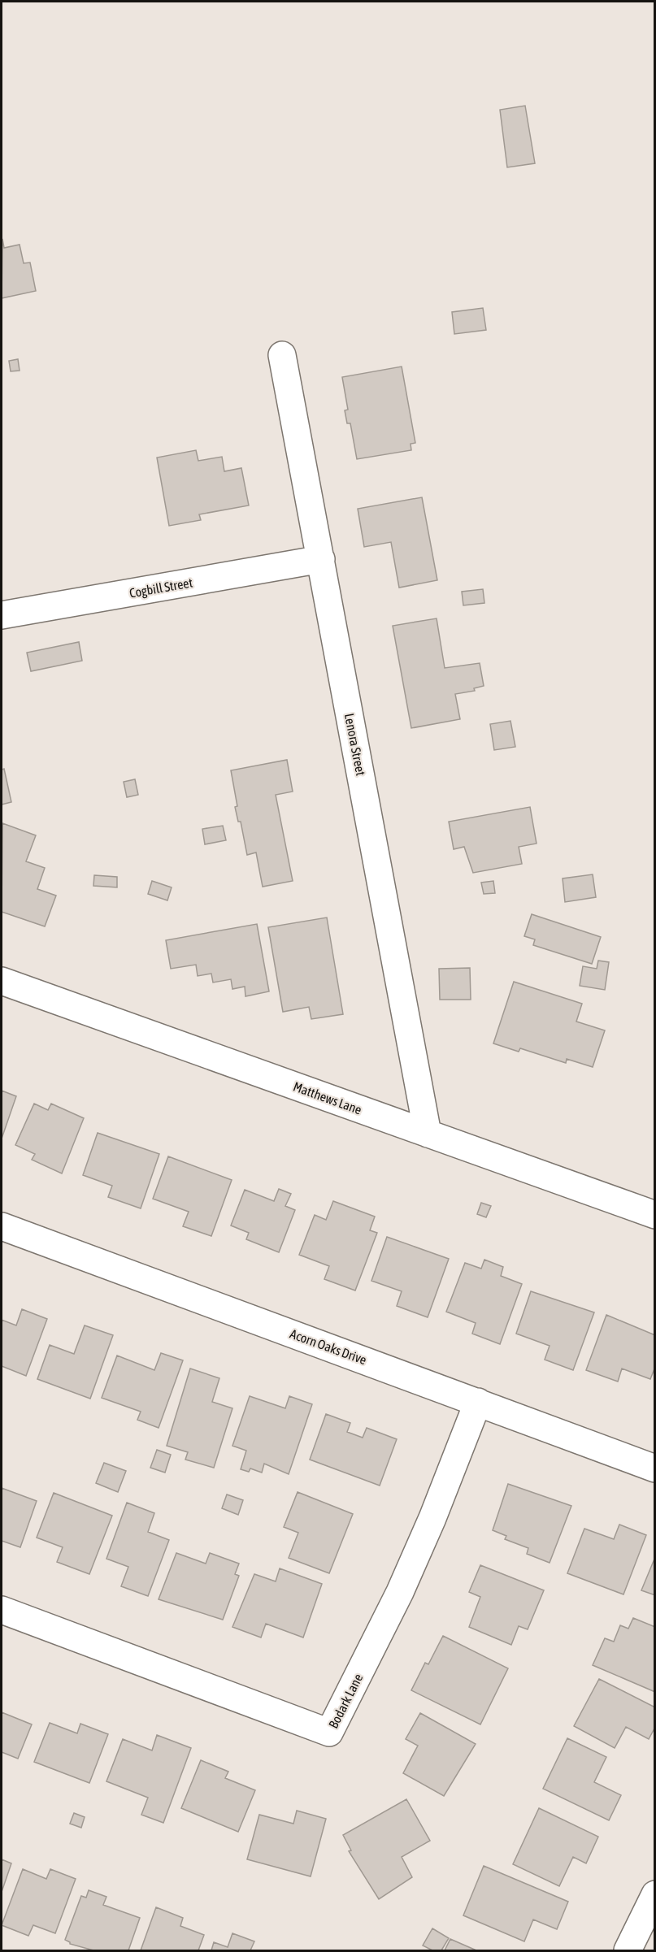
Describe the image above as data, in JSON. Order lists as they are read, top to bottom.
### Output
{
  "streets": {
    "street": [
      "Cogbill Street",
      "Lenora Street",
      "Matthews Lane",
      "Acorn Oaks Drive",
      "Bodark Lane"
    ]
  },
  "crossings": [
    ["Cogbill Street", "Lenora Street"],
    ["Lenora Street", "Matthews Lane"],
    ["Acorn Oaks Drive", "Bodark Lane"]
  ]
}
